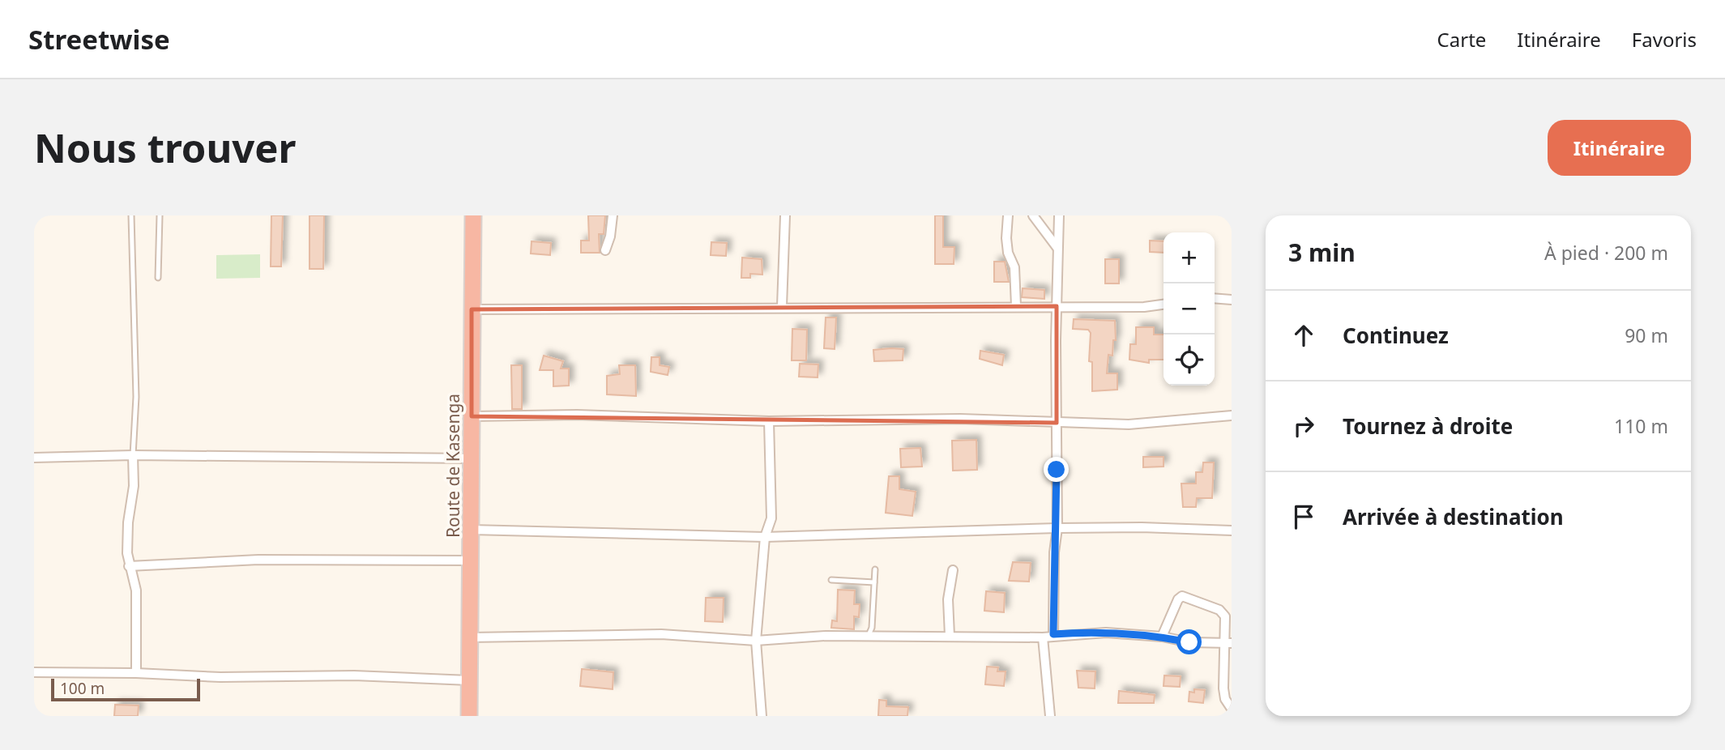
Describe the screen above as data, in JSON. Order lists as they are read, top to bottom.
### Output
{
  "streets": {
    "highway": ["Route de Kasenga"]
  },
  "scale_bar": "100 m",
  "page": {
    "header": "Streetwise",
    "nav": ["Carte", "Itinéraire", "Favoris"],
    "buttons": "Itinéraire",
    "title": "Nous trouver",
    "heading": ["3 min", "À pied · 200 m"],
    "map_buttons": ["+", "−"],
    "list": [
      ["Continuez", "90 m"],
      ["Tournez à droite", "110 m"],
      "Arrivée à destination"
    ],
    "scale": "100 m"
  }
}
